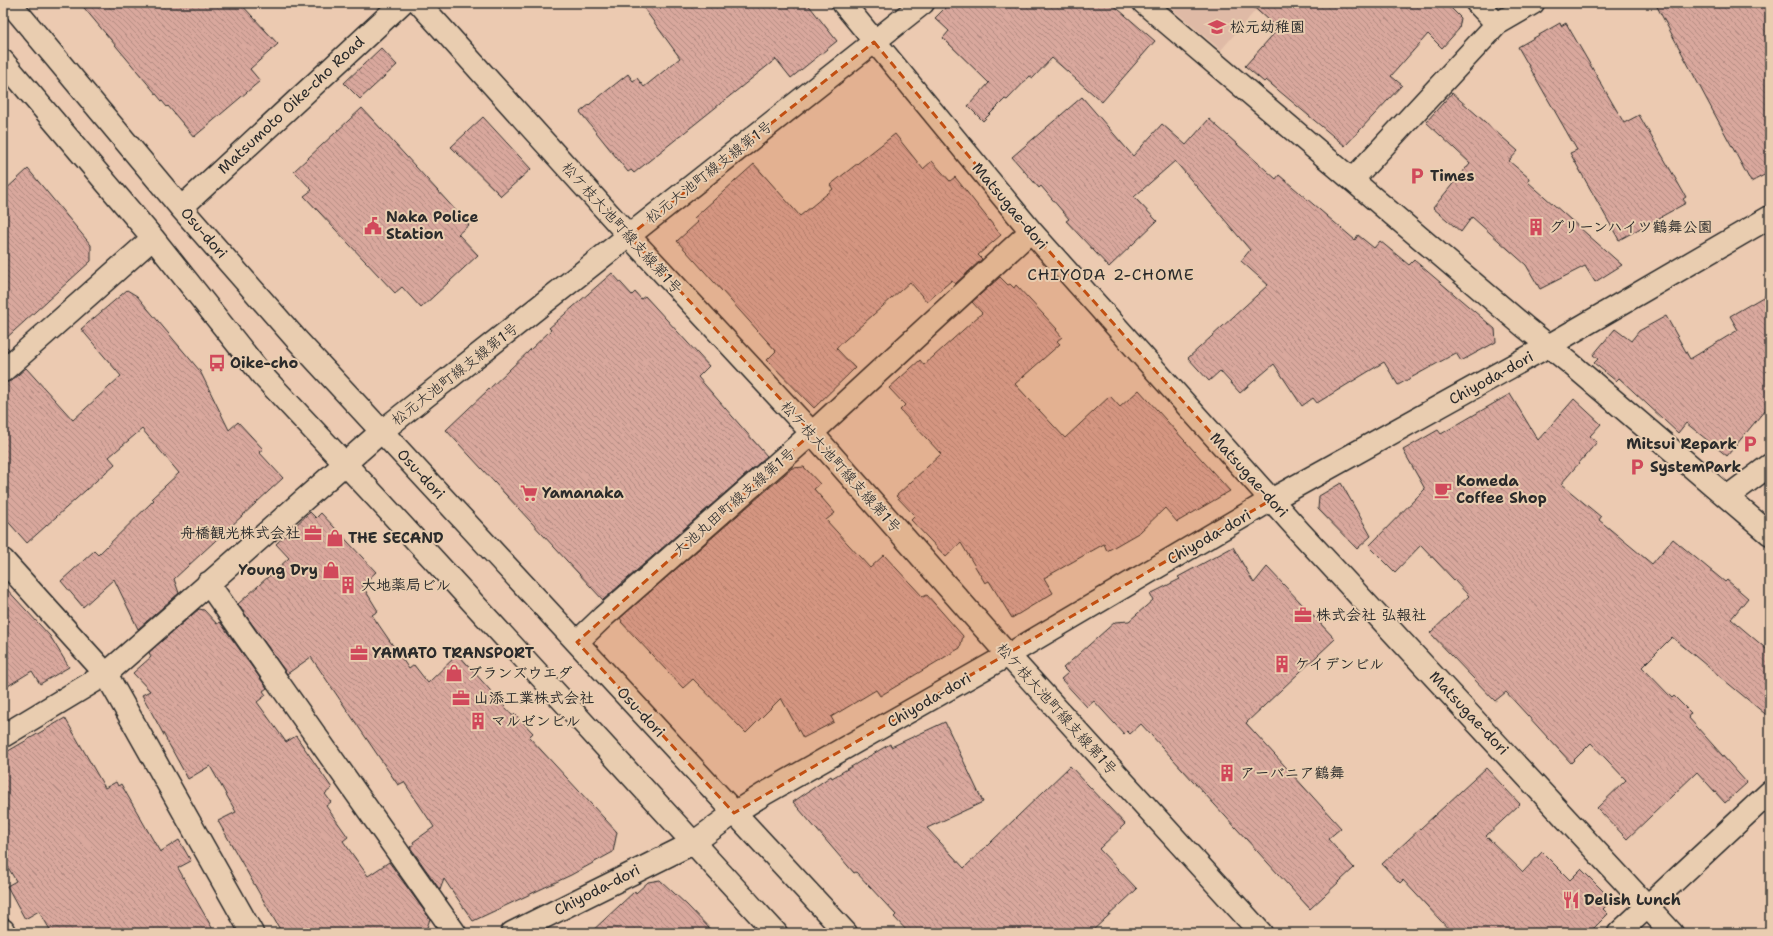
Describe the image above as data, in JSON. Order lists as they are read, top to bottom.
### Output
{
  "streets": {
    "street": [
      "Matsumoto Oike-cho Road",
      "松元大池町線支線第1号",
      "Matsugae-dori",
      "松ケ枝大池町線支線第1号",
      "Osu-dori",
      "Chiyoda-dori",
      "大池丸田町線支線第1号"
    ]
  },
  "crossings": [
    ["Matsumoto Oike-cho Road", "Osu-dori"],
    ["松元大池町線支線第1号", "Matsugae-dori"],
    ["松元大池町線支線第1号", "松ケ枝大池町線支線第1号"],
    ["松元大池町線支線第1号", "Osu-dori"],
    ["Matsugae-dori", "Chiyoda-dori"],
    ["Matsugae-dori", "大池丸田町線支線第1号"],
    ["松ケ枝大池町線支線第1号", "Chiyoda-dori"],
    ["松ケ枝大池町線支線第1号", "大池丸田町線支線第1号"],
    ["Osu-dori", "Chiyoda-dori"],
    ["Osu-dori", "大池丸田町線支線第1号"]
  ],
  "districts": ["CHIYODA 2-CHOME"],
  "places": {
    "school or university": ["松元幼稚園"],
    "parking": ["Times", "Mitsui Repark", "SystemPark"],
    "public building": ["Naka Police Station"],
    "building": [
      "グリーンハイツ鶴舞公園",
      "大地薬局ビル",
      "ケイデンビル",
      "マルゼンビル",
      "アーバニア鶴舞"
    ],
    "bus stop": ["Oike-cho"],
    "cafe": ["Komeda Coffee Shop"],
    "supermarket": ["Yamanaka"],
    "office": [
      "舟橋観光株式会社",
      "株式会社 弘報社",
      "YAMATO TRANSPORT",
      "山添工業株式会社"
    ],
    "shop": ["THE SECAND", "Young Dry", "ブランズウエダ"],
    "restaurant": ["Delish Lunch"]
  }
}
